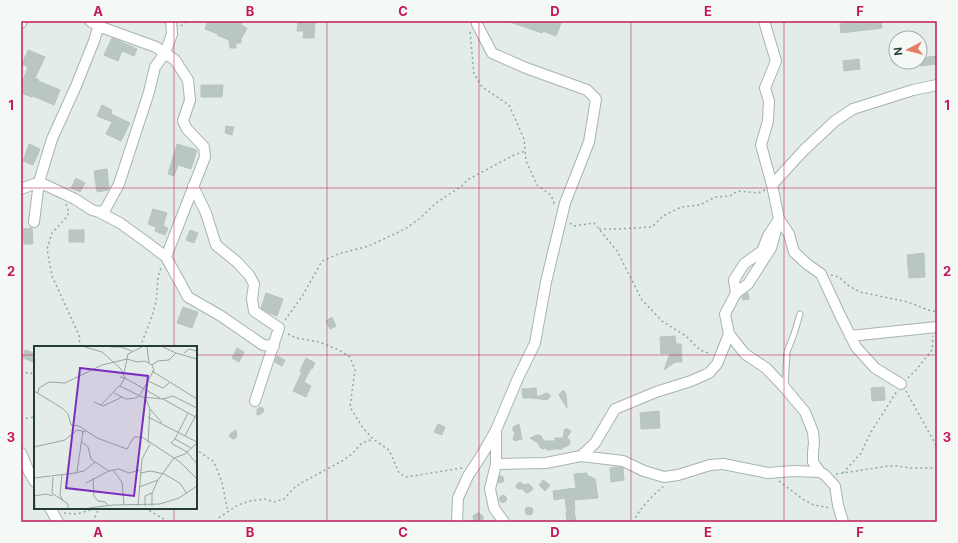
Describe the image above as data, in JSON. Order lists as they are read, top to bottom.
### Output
{
  "north": "left",
  "grid": {
    "columns": [
      "A",
      "B",
      "C",
      "D",
      "E",
      "F"
    ],
    "rows": ["1", "2", "3"]
  }
}
